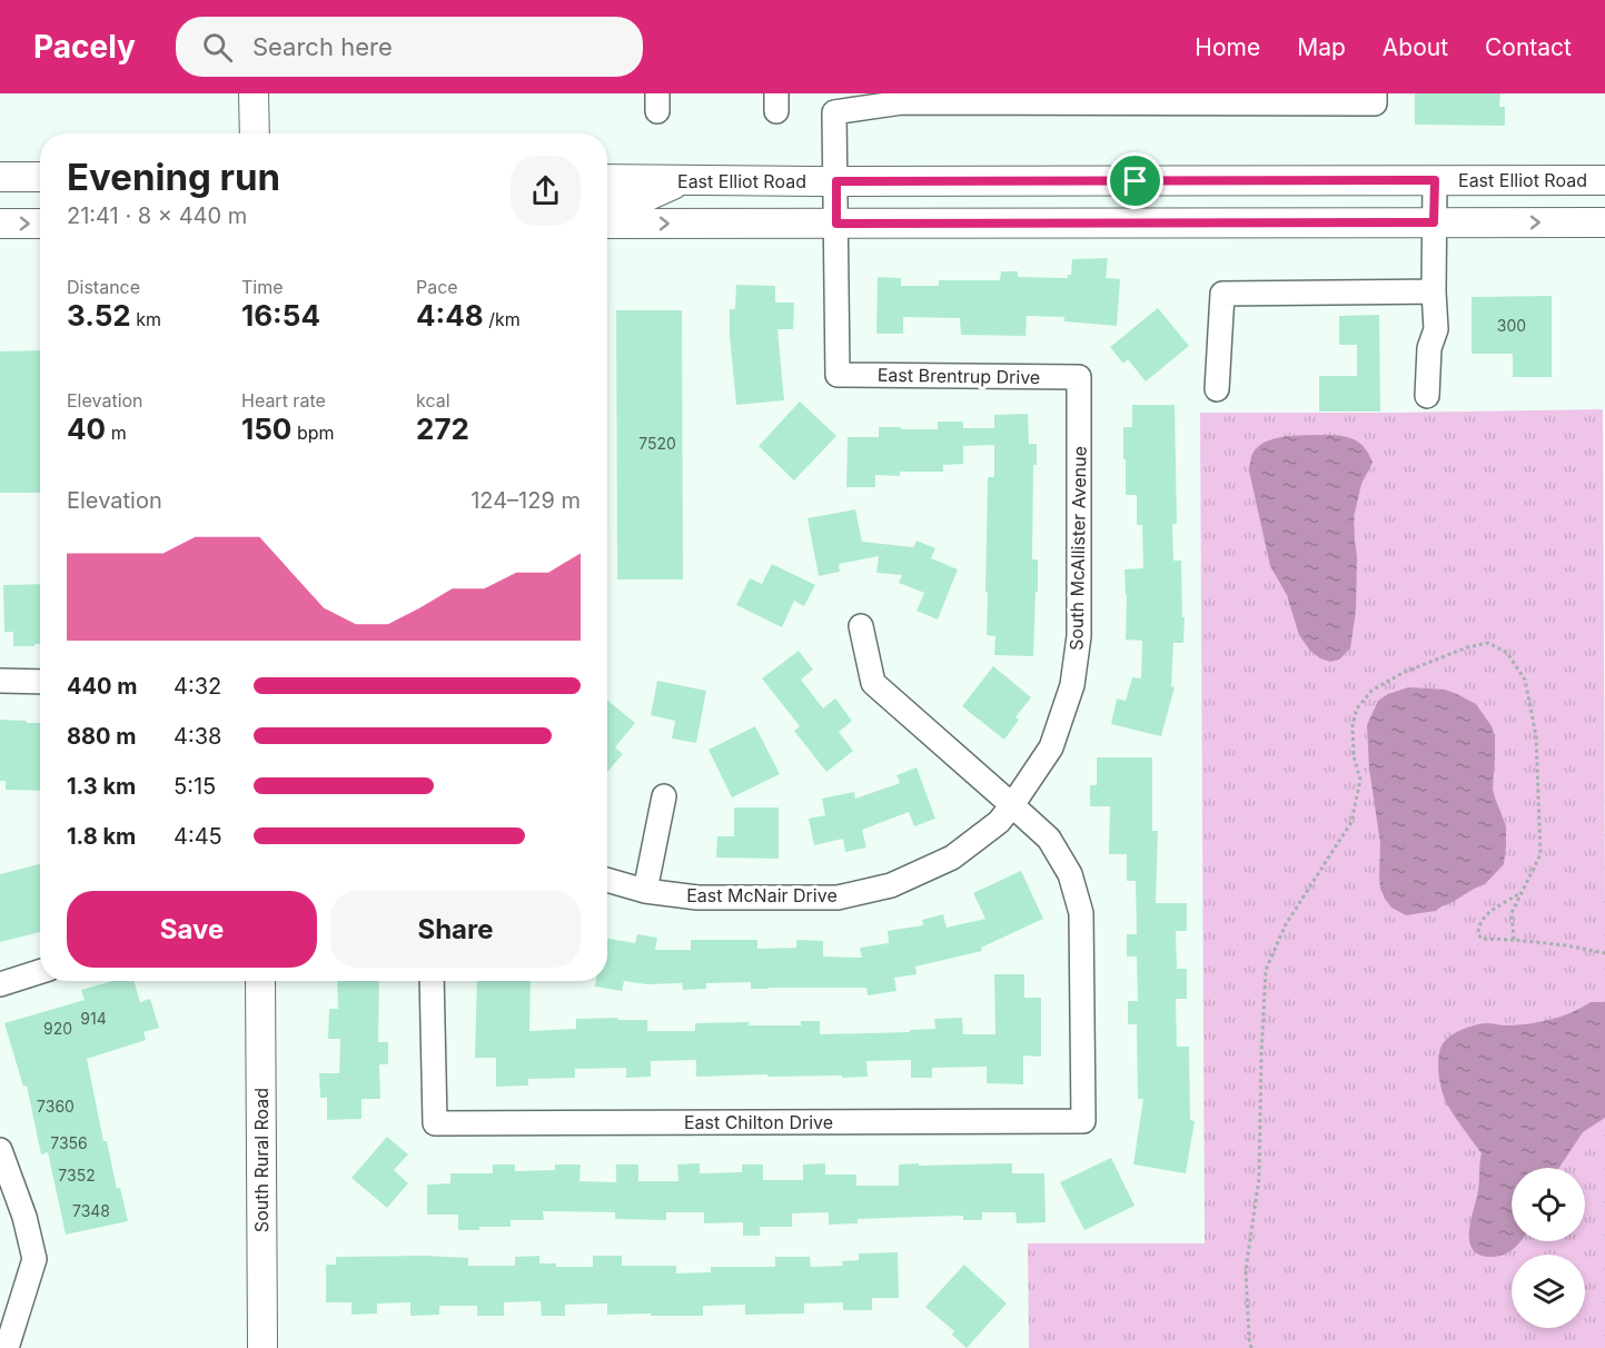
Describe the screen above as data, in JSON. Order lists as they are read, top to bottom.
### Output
{
  "streets": {
    "main road": ["East Elliot Road", "South Rural Road"],
    "street": [
      "East Brentrup Drive",
      "South McAllister Avenue",
      "East McNair Drive",
      "East Chilton Drive"
    ]
  },
  "crossings": [
    ["East Brentrup Drive", "South McAllister Avenue"],
    ["South McAllister Avenue", "East McNair Drive"],
    ["South McAllister Avenue", "East Chilton Drive"],
    ["East McNair Drive", "East Chilton Drive"]
  ],
  "house_numbers": [
    "300",
    "7520",
    "914",
    "920",
    "7360",
    "7356",
    "7352",
    "7348"
  ],
  "page": {
    "header": "Pacely",
    "search": "Search here",
    "nav": [
      "Home",
      "Map",
      "About",
      "Contact"
    ],
    "heading": ["Evening run", "21:41 · 8 × 440 m"],
    "stats": [
      ["Distance", "3.52 km"],
      ["Time", "16:54"],
      ["Pace", "4:48 /km"],
      ["Elevation", "40 m"],
      ["Heart rate", "150 bpm"],
      ["kcal", "272"]
    ],
    "chart": ["Elevation", "124–129 m"],
    "list": [
      {
        "name": "440 m",
        "note": "4:32"
      },
      {
        "name": "880 m",
        "note": "4:38"
      },
      {
        "name": "1.3 km",
        "note": "5:15"
      },
      {
        "name": "1.8 km",
        "note": "4:45"
      }
    ],
    "buttons": ["Save", "Share"]
  }
}
